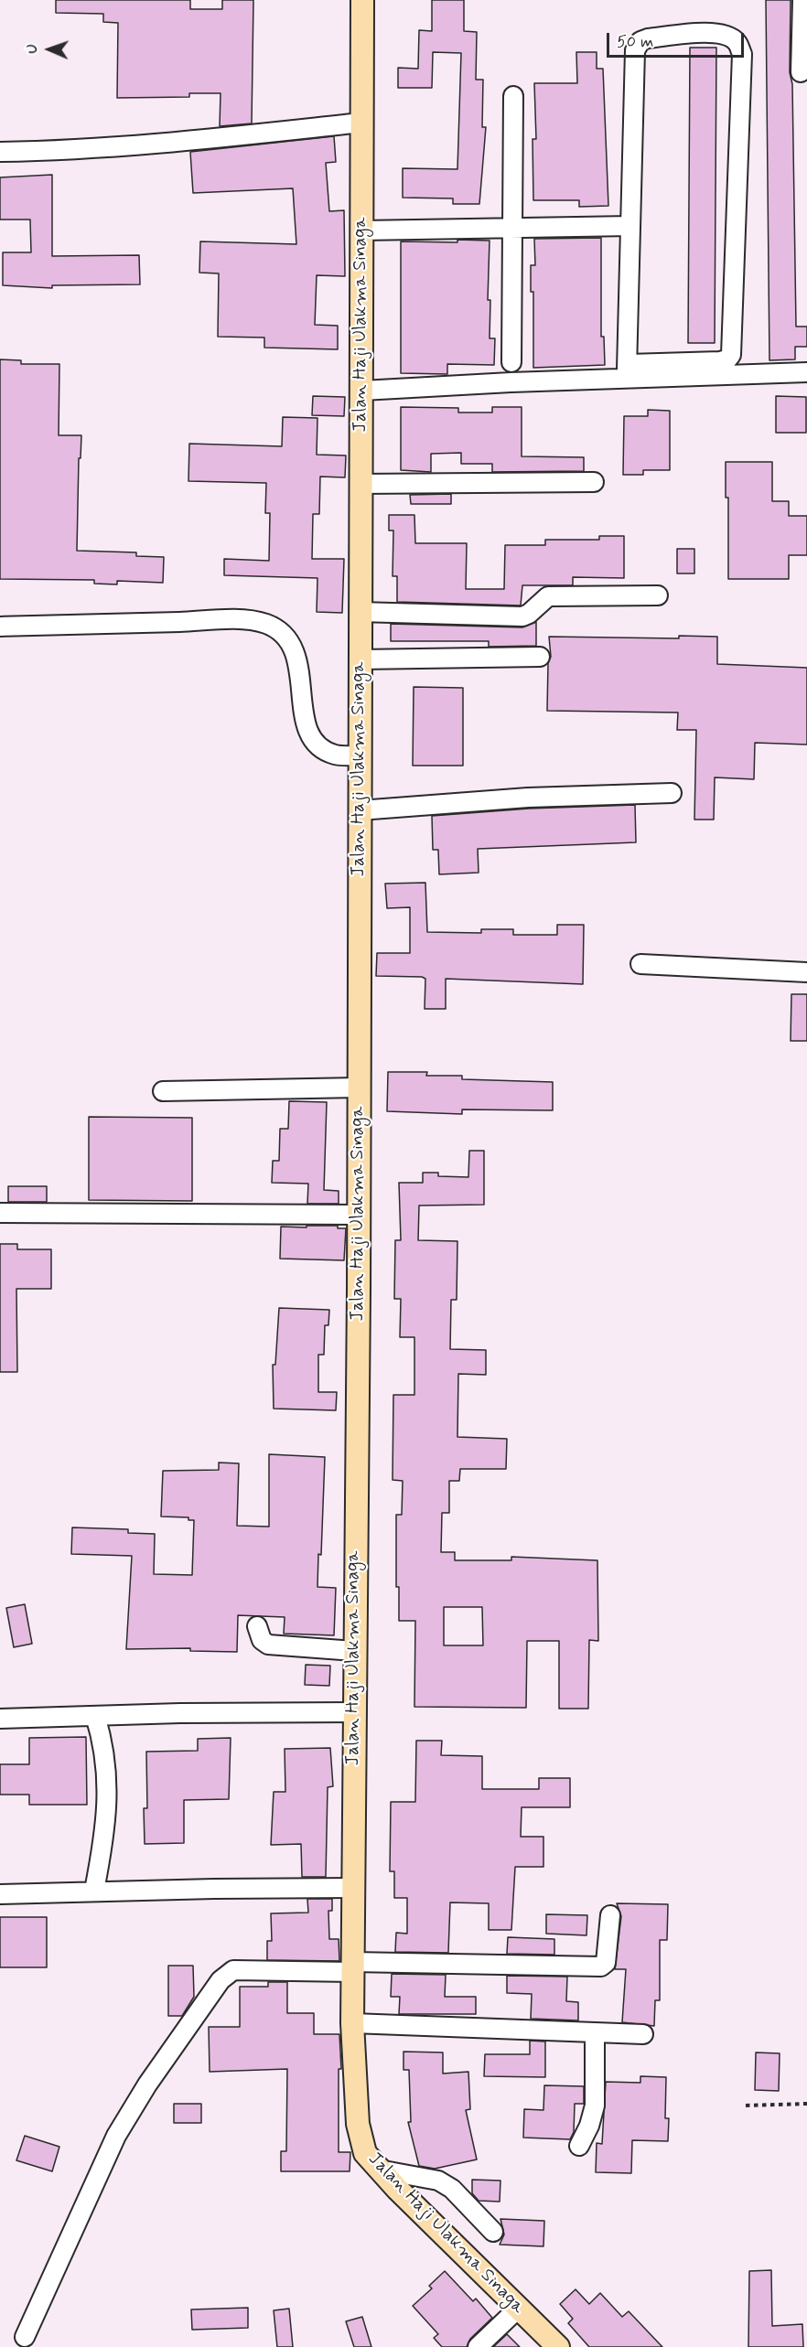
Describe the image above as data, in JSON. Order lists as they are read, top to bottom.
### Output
{
  "streets": {
    "main road": ["Jalan Haji Ulakma Sinaga"]
  },
  "scale_bar": "50 m",
  "north": "left"
}
